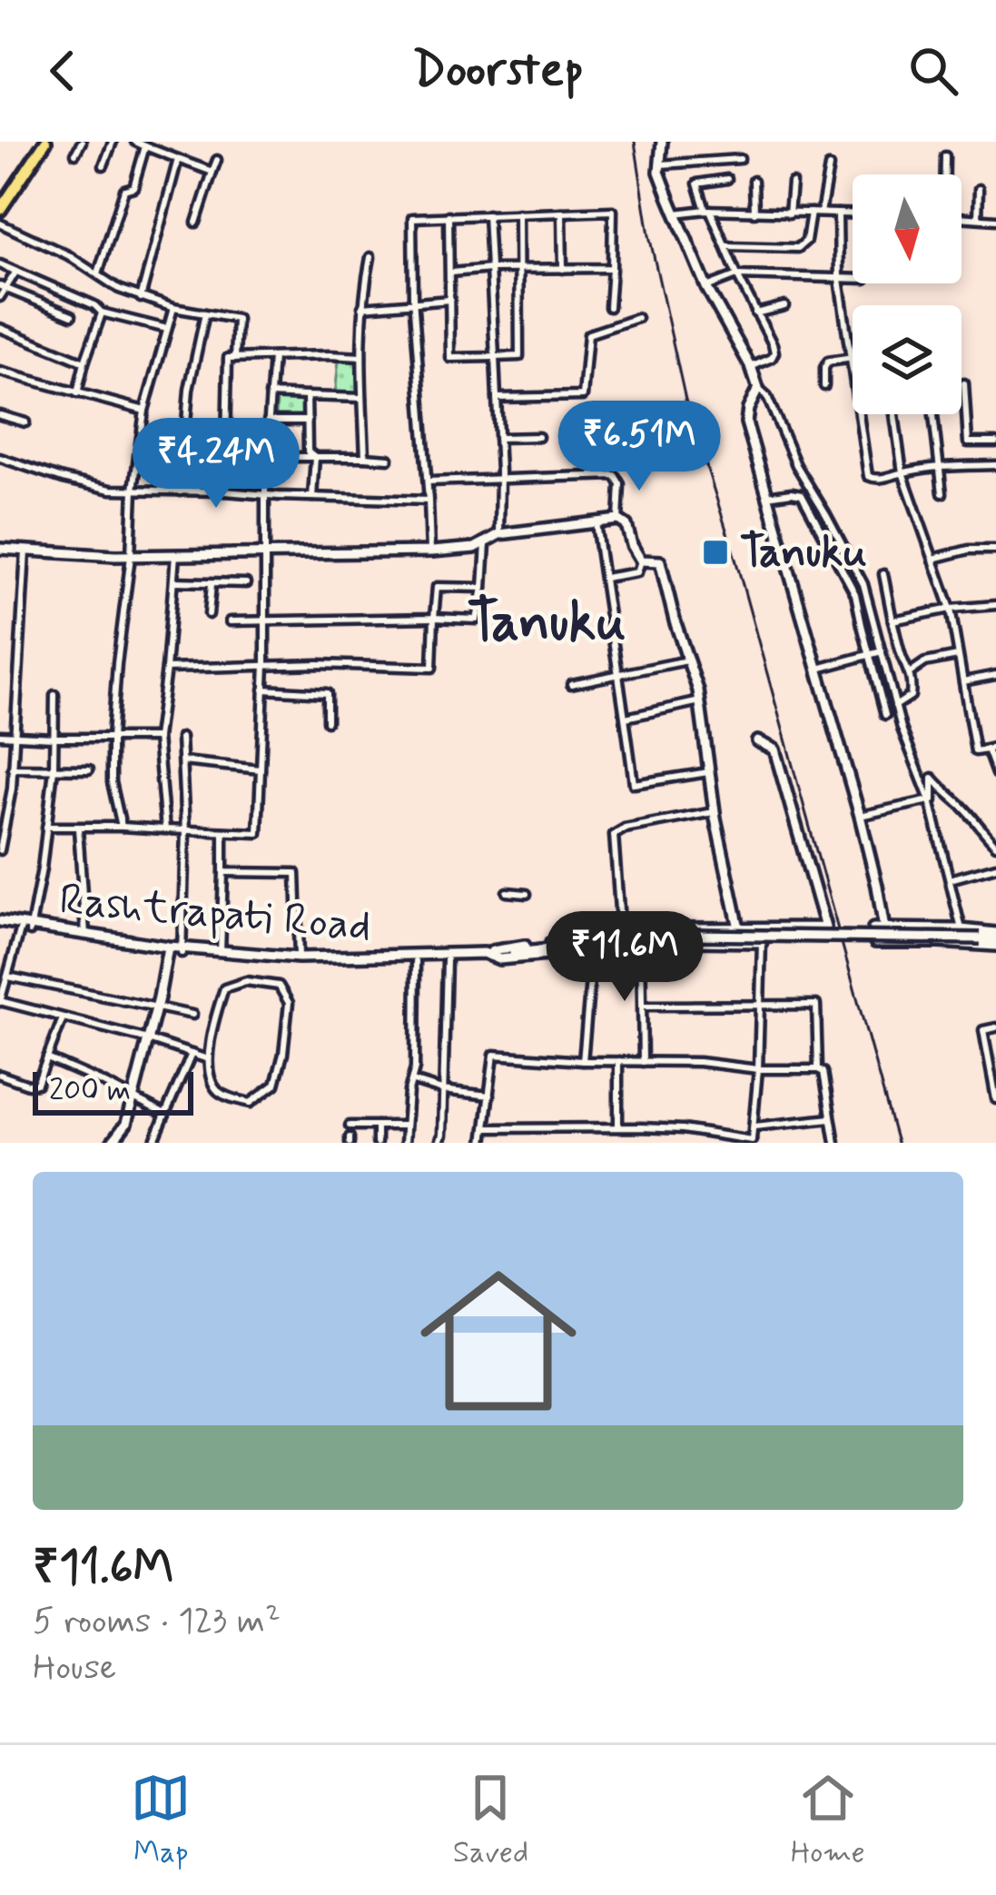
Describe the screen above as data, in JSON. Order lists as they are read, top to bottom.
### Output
{
  "streets": {
    "street": ["Rashtrapati Road"]
  },
  "districts": ["Tanuku"],
  "places": {
    "transit": ["Tanuku"]
  },
  "scale_bar": "200 m",
  "north": "bottom",
  "page": {
    "header": "Doorstep",
    "price": ["₹6.51M", "₹4.24M", "₹11.6M"],
    "scale": "200 m",
    "list": [
      {
        "name": "₹11.6M",
        "note": "5 rooms · 123 m² · House"
      }
    ],
    "tabs": ["Map", "Saved", "Home"]
  }
}
